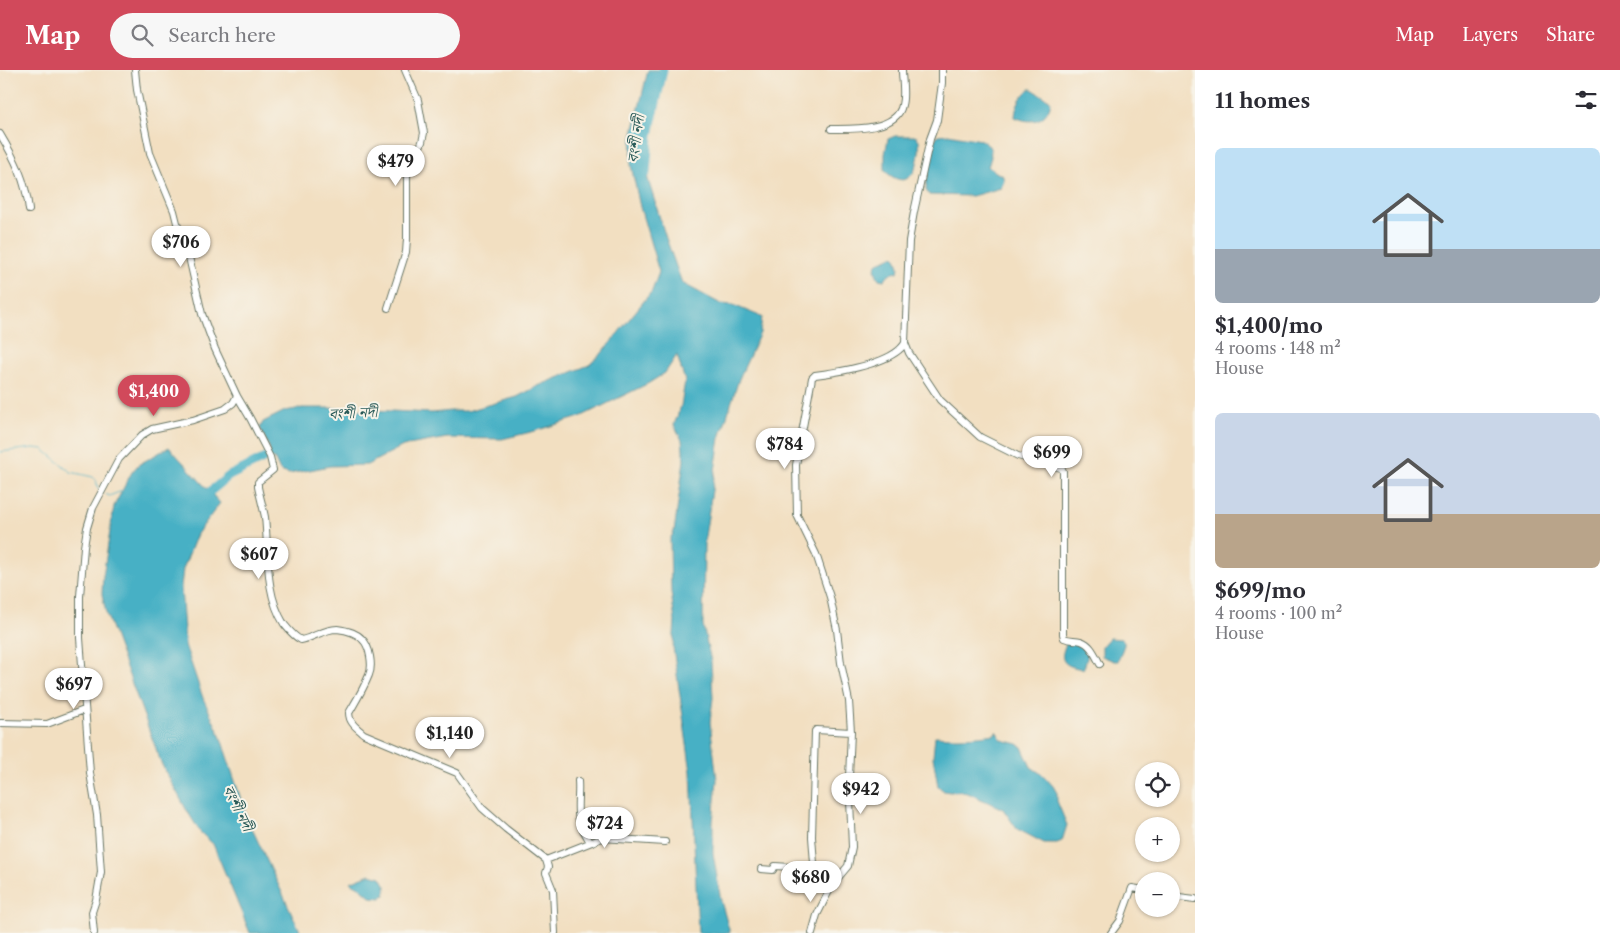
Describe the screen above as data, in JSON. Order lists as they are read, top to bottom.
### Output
{
  "water": ["বংশী নদী"],
  "page": {
    "header": "Map",
    "search": "Search here",
    "nav": ["Map", "Layers", "Share"],
    "heading": "11 homes",
    "list": [
      {
        "name": "$1,400/mo",
        "note": "4 rooms · 148 m² · House"
      },
      {
        "name": "$699/mo",
        "note": "4 rooms · 100 m² · House"
      }
    ],
    "price": [
      "$479",
      "$706",
      "$1,400",
      "$784",
      "$699",
      "$607",
      "$697",
      "$1,140",
      "$942",
      "$724",
      "$680"
    ],
    "map_buttons": ["+", "−"]
  }
}
